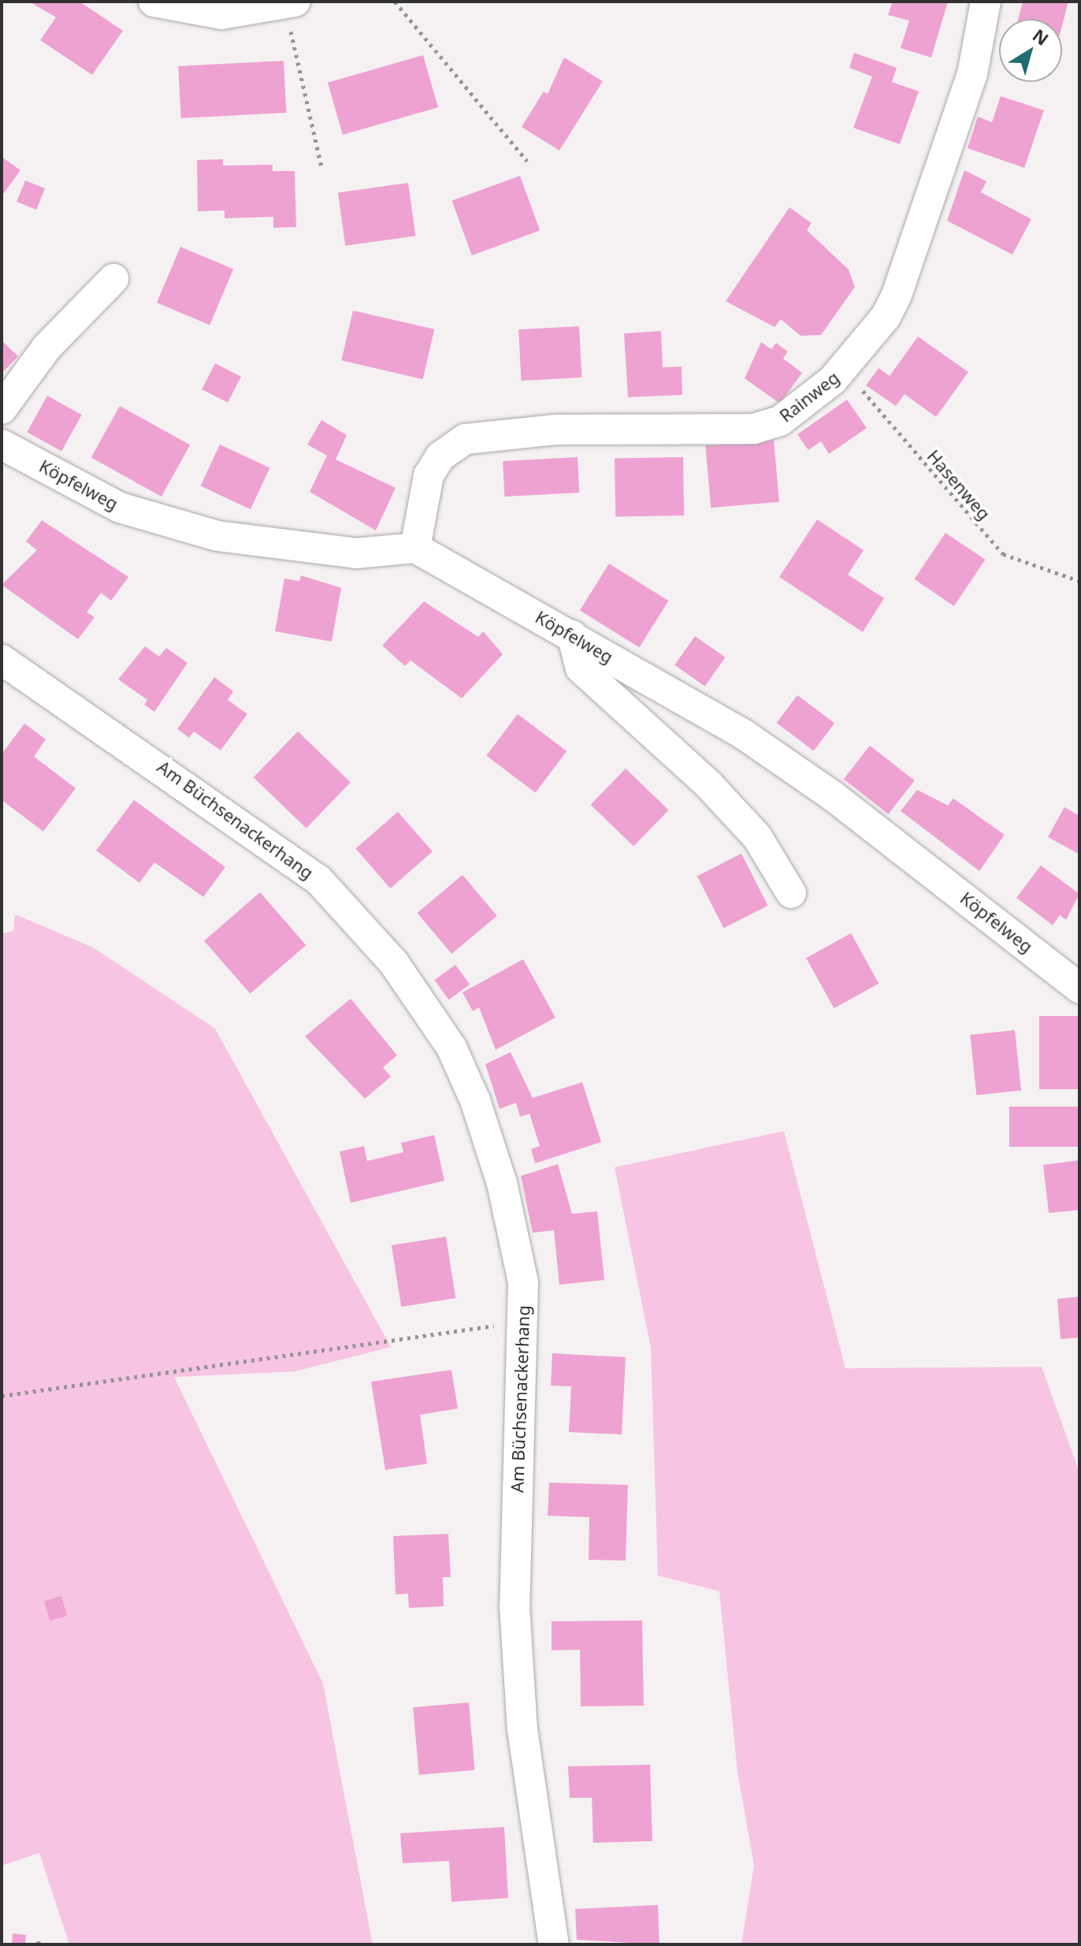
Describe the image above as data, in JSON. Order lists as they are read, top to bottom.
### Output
{
  "streets": {
    "street": ["Rainweg", "Köpfelweg", "Am Büchsenackerhang"],
    "path": ["Hasenweg"]
  },
  "crossings": [
    ["Rainweg", "Köpfelweg"],
    ["Rainweg", "Hasenweg"]
  ],
  "north": "top right"
}
